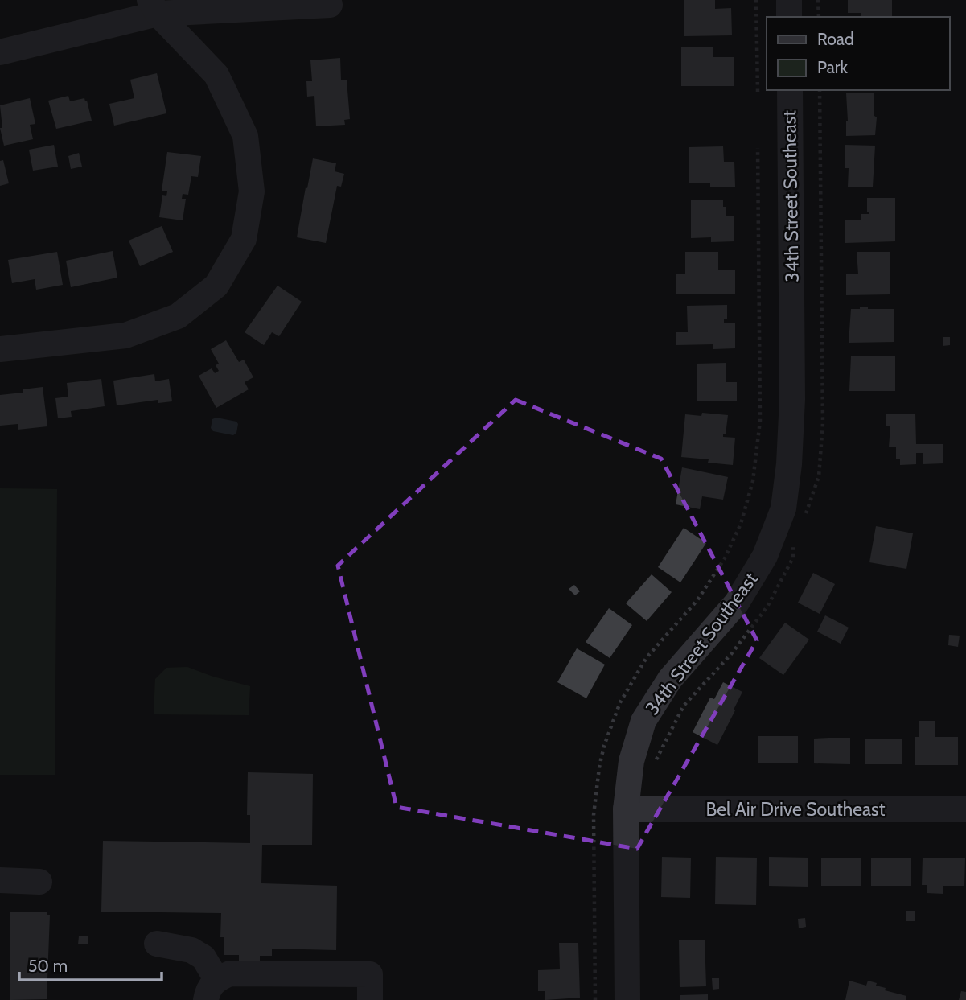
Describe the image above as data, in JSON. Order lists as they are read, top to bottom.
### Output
{
  "streets": {
    "street": ["34th Street Southeast", "Bel Air Drive Southeast"]
  },
  "crossings": [
    ["34th Street Southeast", "Bel Air Drive Southeast"]
  ],
  "legend": ["Road", "Park"],
  "scale_bar": "50 m"
}
